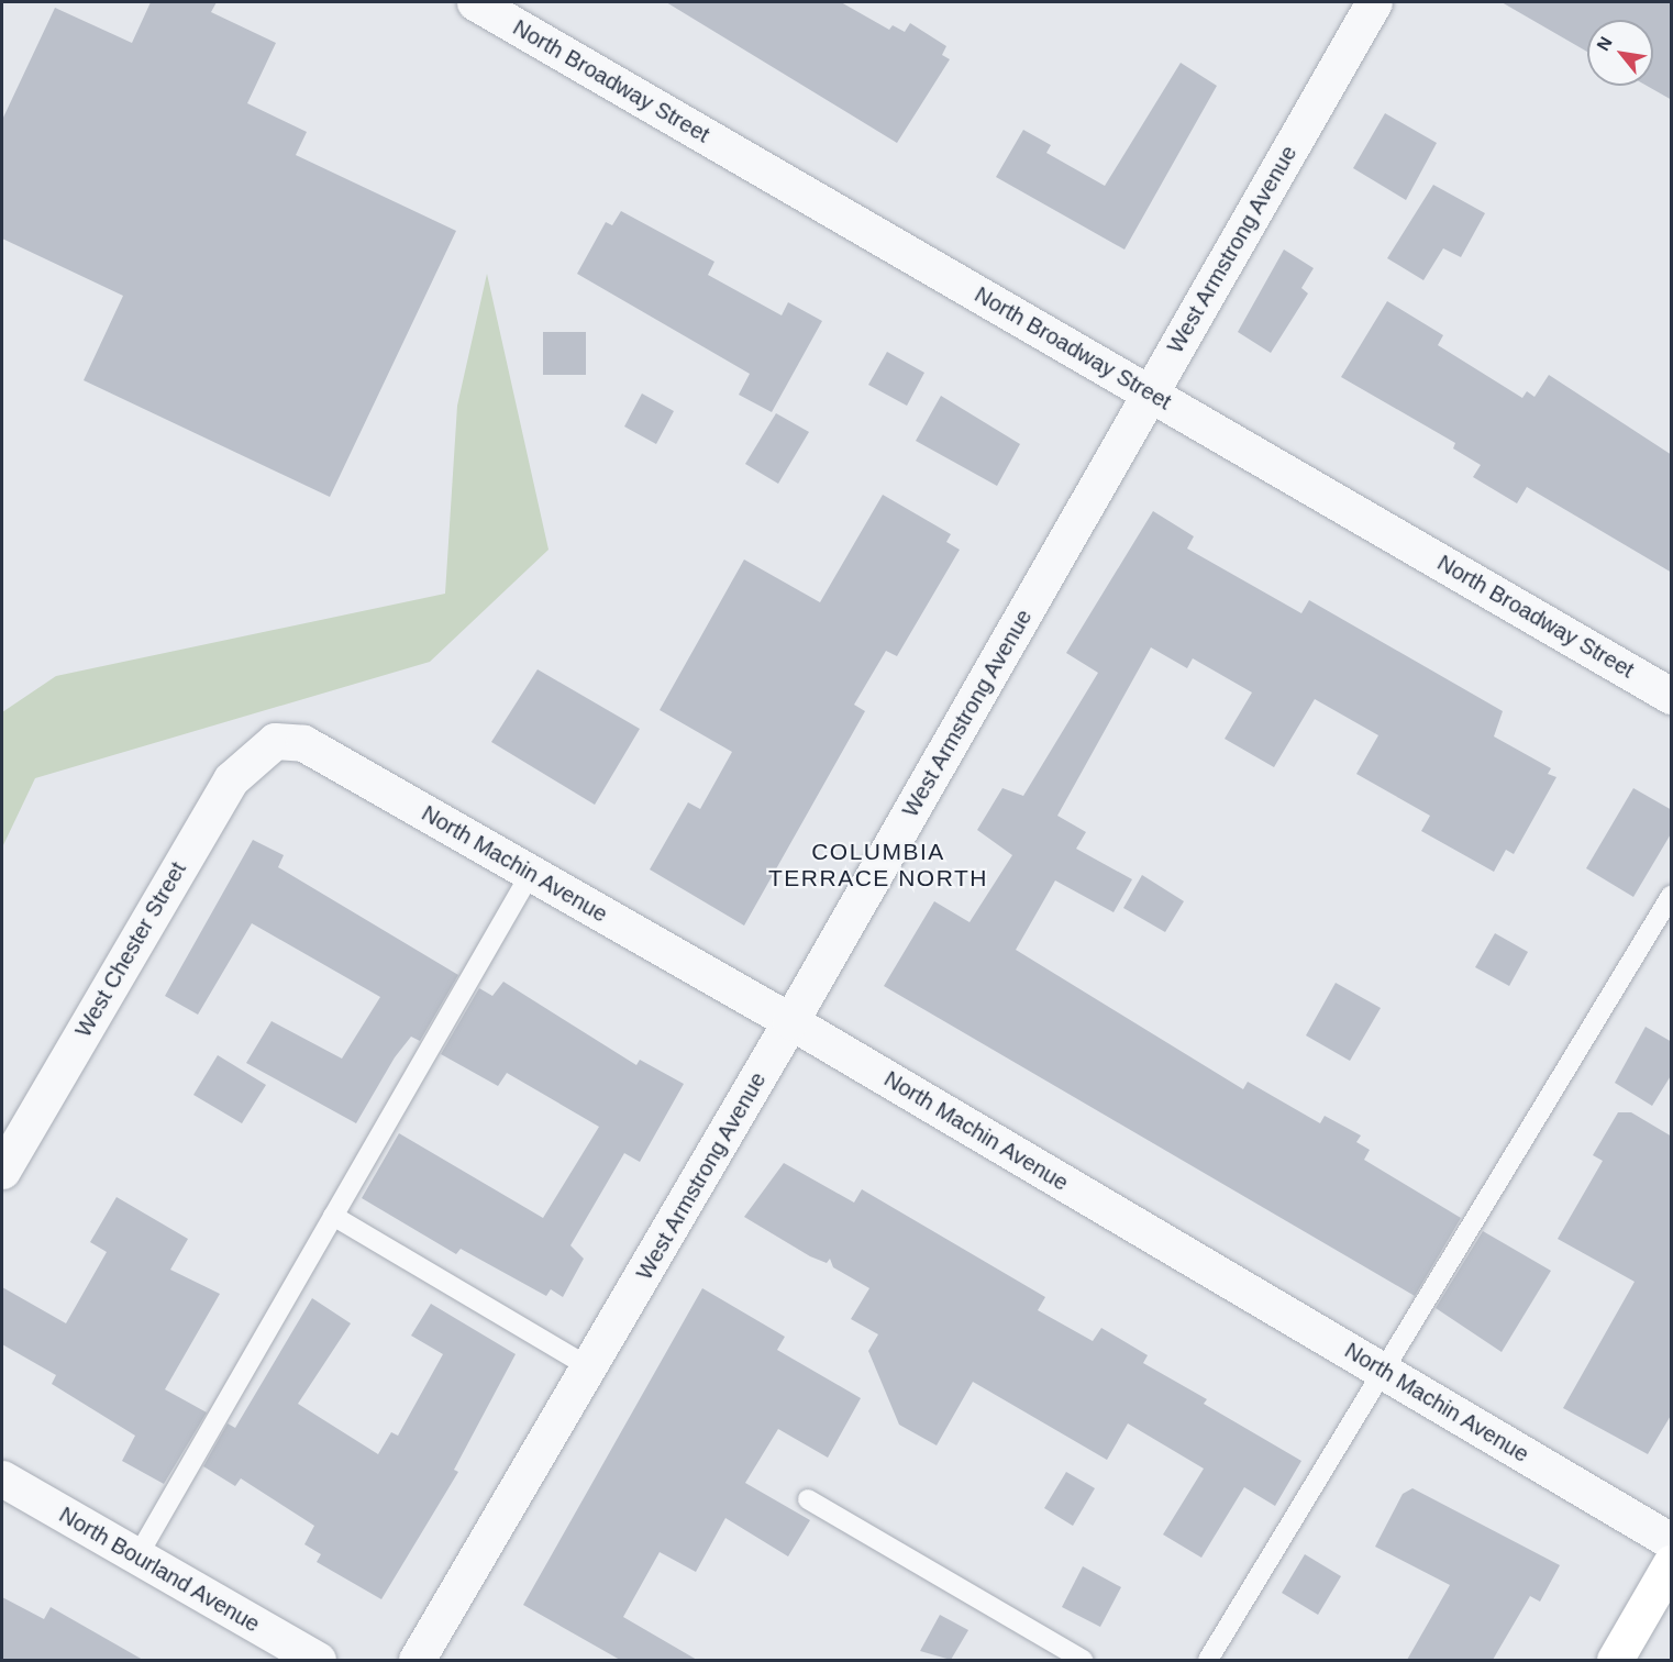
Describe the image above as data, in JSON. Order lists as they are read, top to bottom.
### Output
{
  "streets": {
    "street": [
      "North Broadway Street",
      "West Armstrong Avenue",
      "North Machin Avenue",
      "West Chester Street",
      "North Bourland Avenue"
    ]
  },
  "crossings": [
    ["North Broadway Street", "West Armstrong Avenue"],
    ["West Armstrong Avenue", "North Machin Avenue"],
    ["North Machin Avenue", "West Chester Street"]
  ],
  "districts": ["COLUMBIA TERRACE NORTH"],
  "north": "top left"
}
